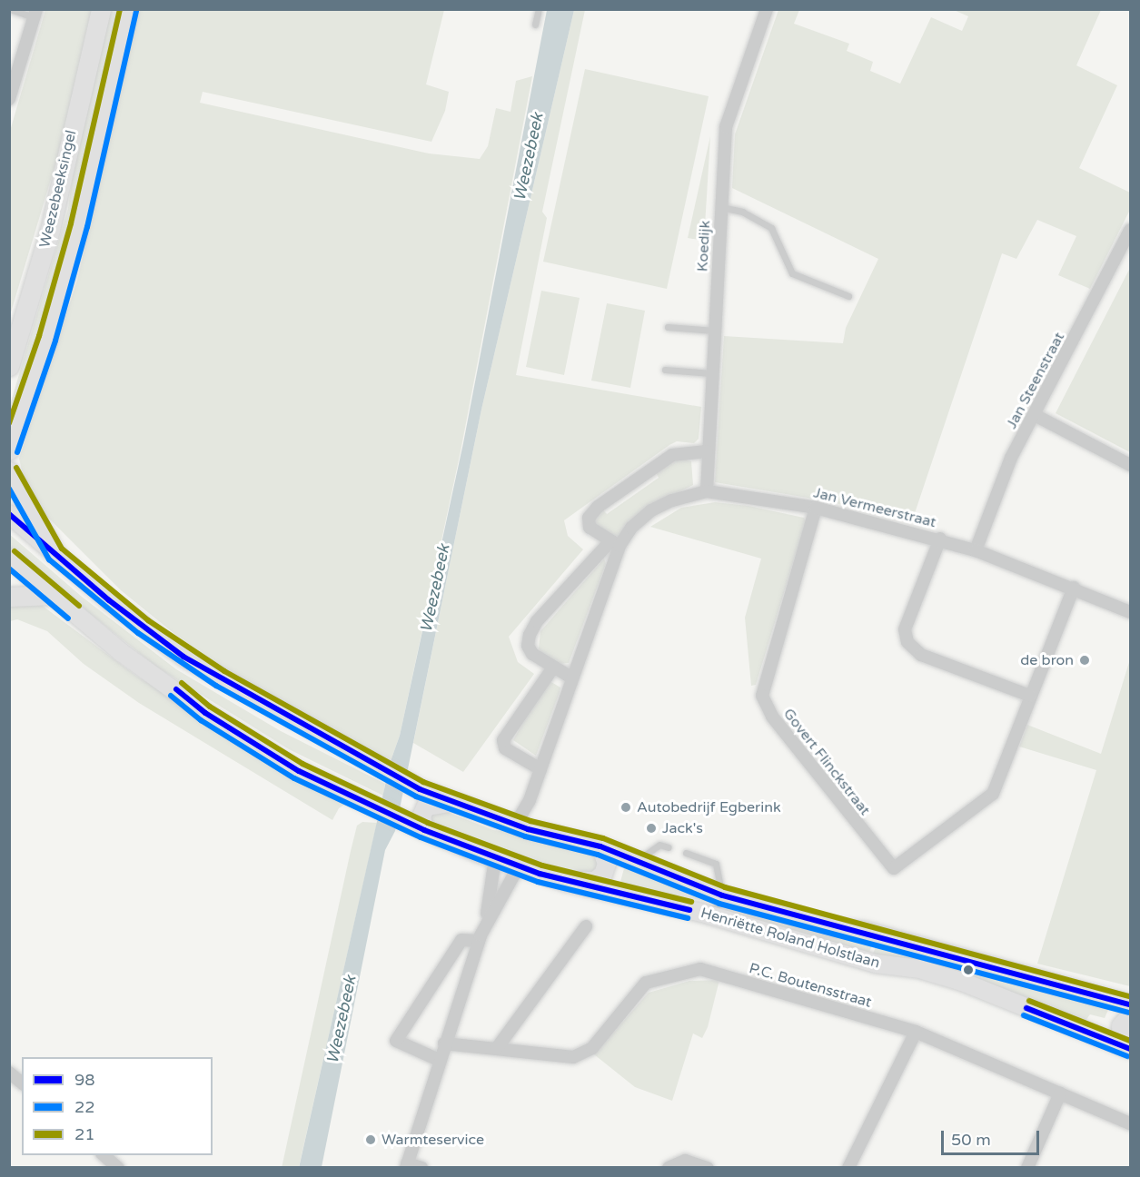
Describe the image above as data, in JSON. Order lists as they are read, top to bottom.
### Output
{
  "streets": {
    "main road": ["Weezebeeksingel", "Henriëtte Roland Holstlaan"],
    "street": [
      "Koedijk",
      "Jan Steenstraat",
      "Jan Vermeerstraat",
      "Govert Flinckstraat",
      "P.C. Boutensstraat"
    ]
  },
  "crossings": [
    ["Koedijk", "Jan Vermeerstraat"],
    ["Jan Steenstraat", "Jan Vermeerstraat"],
    ["Jan Vermeerstraat", "Govert Flinckstraat"],
    ["Jan Vermeerstraat", "Henriëtte Roland Holstlaan"]
  ],
  "water": ["Weezebeek"],
  "places": [
    "de bron",
    "Autobedrijf Egberink",
    "Jack's",
    "Warmteservice"
  ],
  "lines": ["transit line 21", "transit line 22", "transit line 98"],
  "legend": ["98", "22", "21"],
  "scale_bar": "50 m"
}
